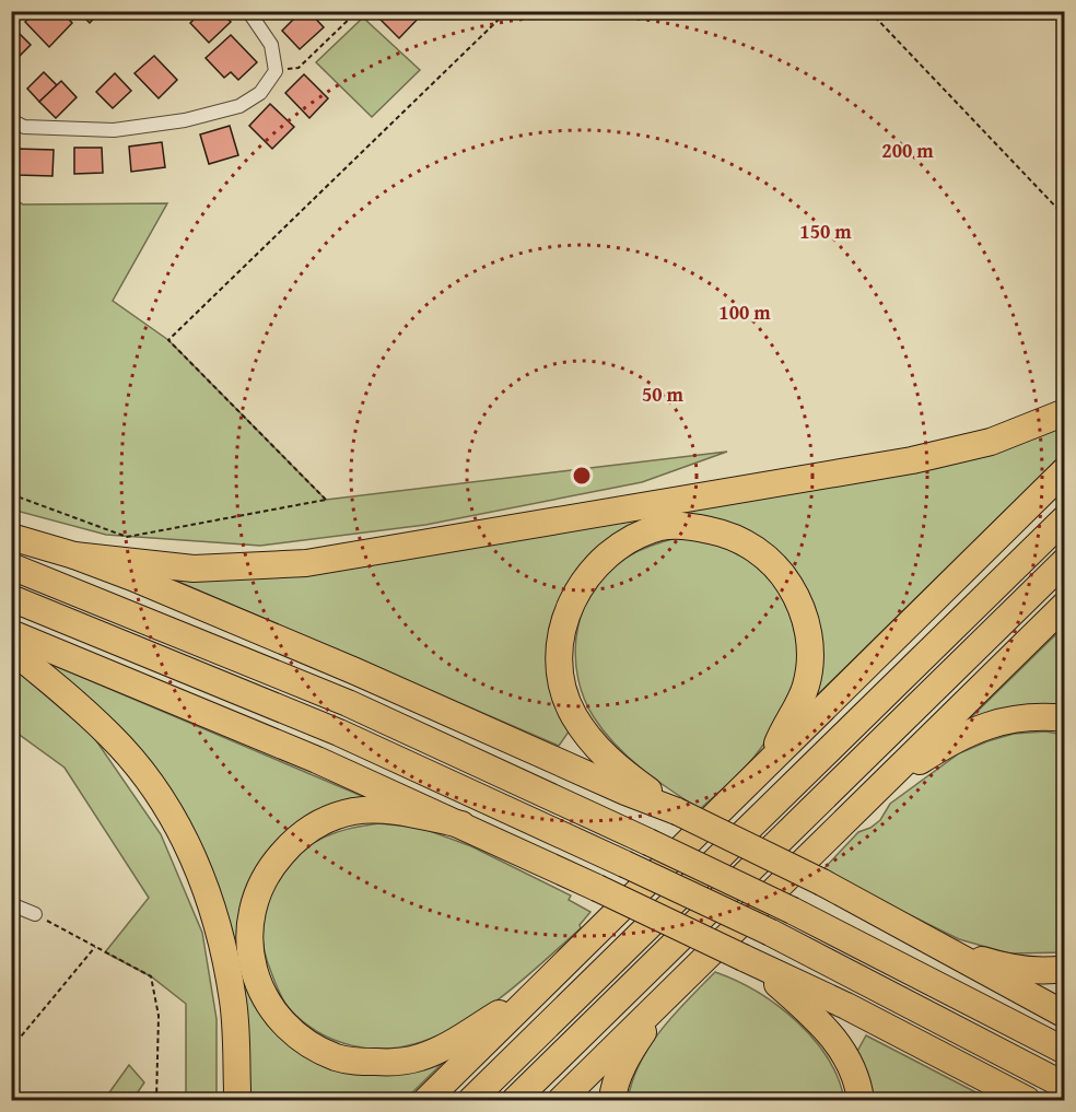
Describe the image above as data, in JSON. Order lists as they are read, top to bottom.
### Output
{
  "rings": [
    "200 m",
    "150 m",
    "100 m",
    "50 m"
  ]
}
